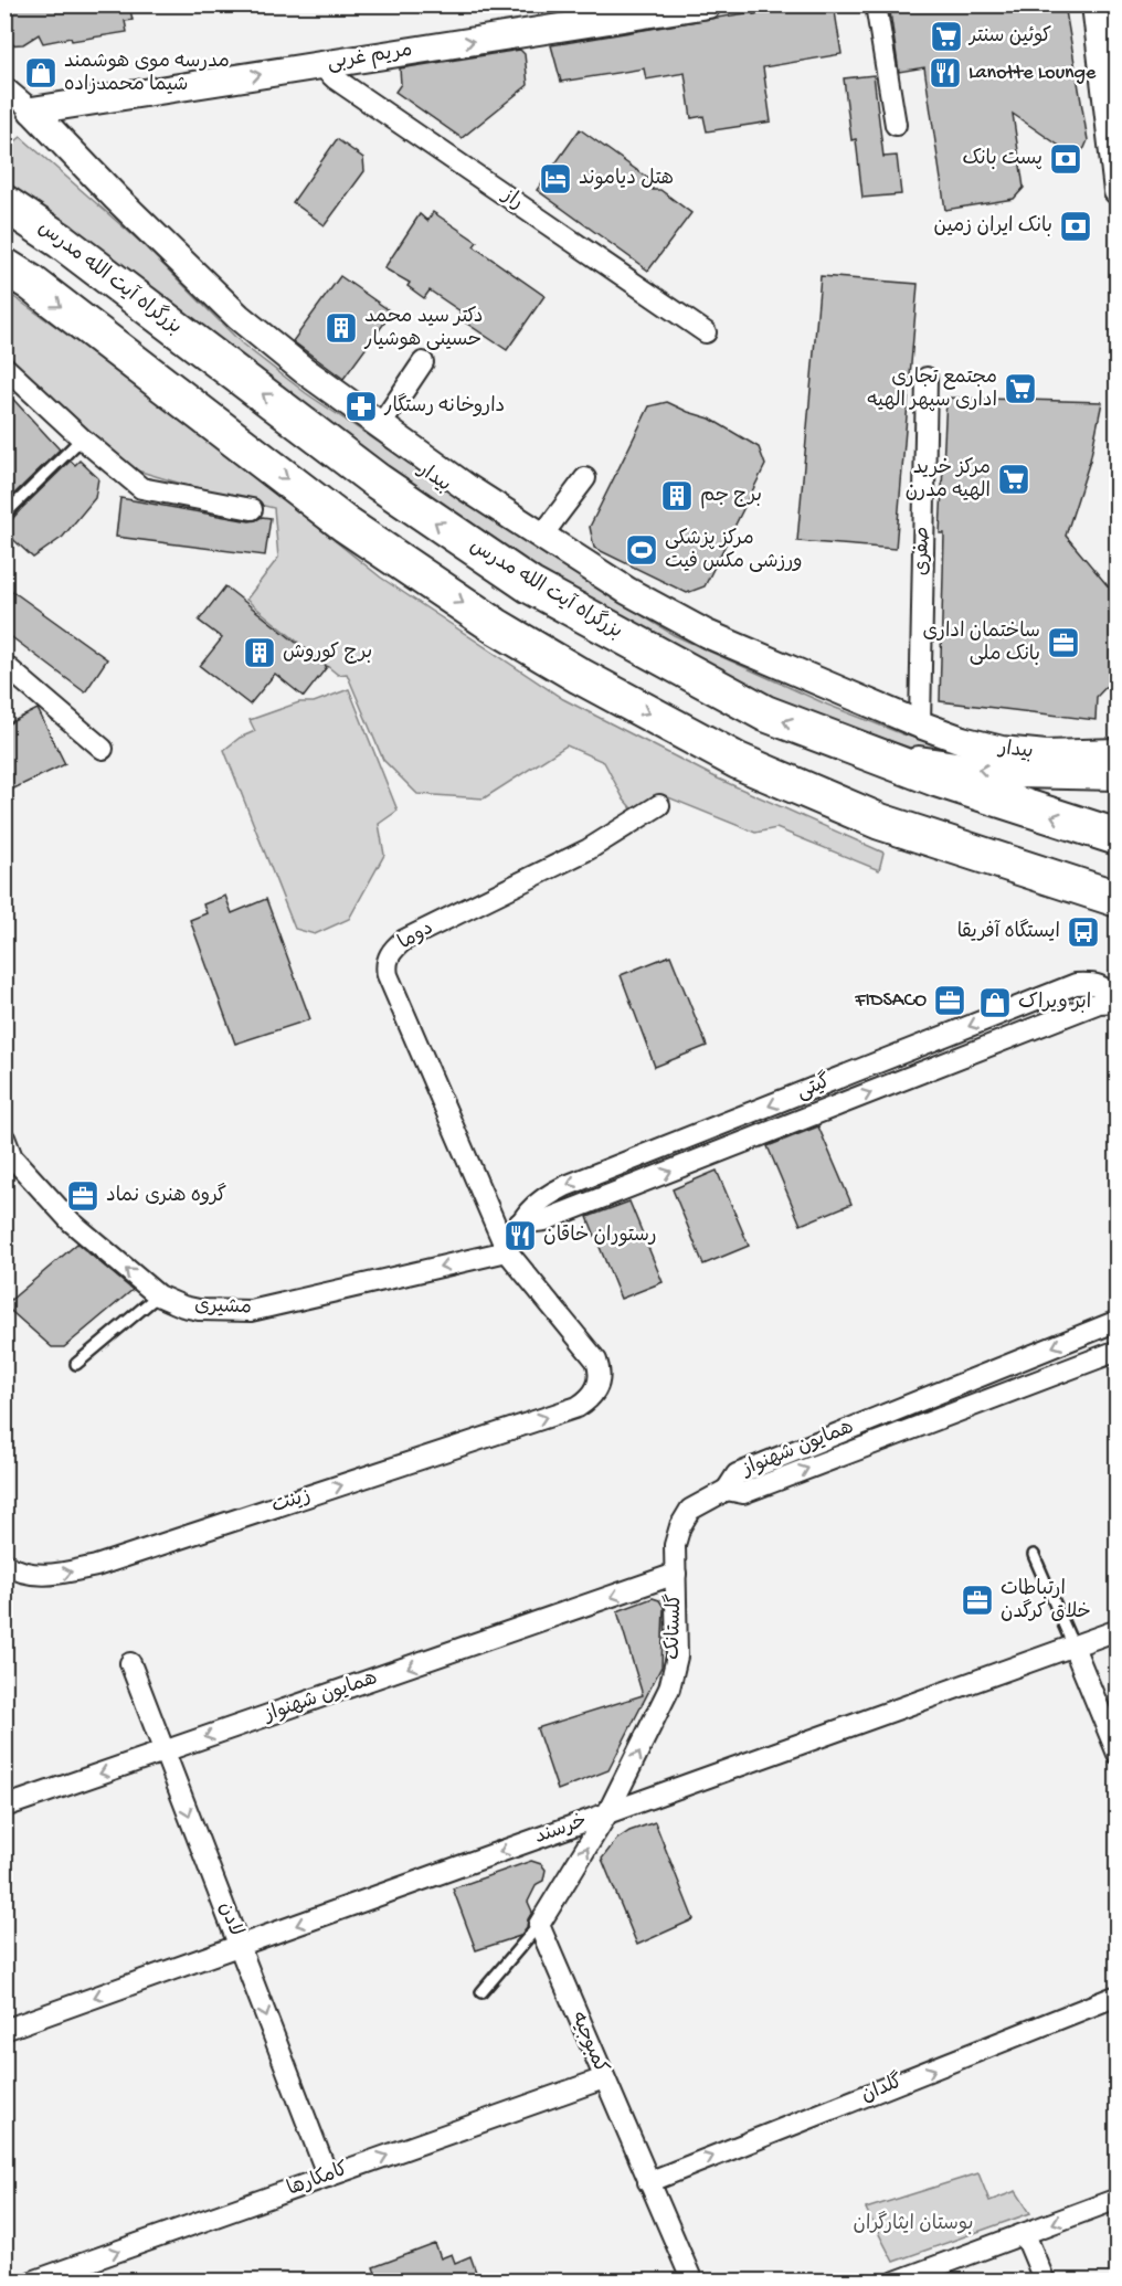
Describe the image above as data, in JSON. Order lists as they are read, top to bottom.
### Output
{
  "streets": {
    "highway": ["بزرگراه آیت الله مدرس"],
    "street": [
      "مریم غربی",
      "راز",
      "بیدار",
      "صفری",
      "دوما",
      "گیتی",
      "مشیری",
      "همایون شهنواز",
      "زینت",
      "گلستانک",
      "خرسند",
      "لادن",
      "کمبوجیه",
      "گلدان",
      "کامکارها"
    ]
  },
  "crossings": [
    ["مریم غربی", "راز"],
    ["مریم غربی", "بیدار"],
    ["بیدار", "صفری"],
    ["دوما", "گیتی"],
    ["دوما", "مشیری"],
    ["دوما", "زینت"],
    ["گیتی", "مشیری"],
    ["همایون شهنواز", "گلستانک"],
    ["همایون شهنواز", "لادن"],
    ["گلستانک", "خرسند"],
    ["خرسند", "لادن"],
    ["لادن", "کامکارها"],
    ["کمبوجیه", "گلدان"],
    ["کمبوجیه", "کامکارها"]
  ],
  "one_way": [
    "مریم غربی",
    "مشیری",
    "زینت",
    "گلستانک",
    "خرسند",
    "لادن",
    "گلدان",
    "کامکارها"
  ],
  "parks": ["بوستان ایثارگران"],
  "places": {
    "supermarket": ["کوئین سنتر", "مجتمع تجاری اداری سپهر الهیه", "مرکز خرید الهیه مدرن"],
    "shop": ["مدرسه موی هوشمند شیما محمدزاده", "ابر ویراک"],
    "restaurant": ["Lanotte Lounge", "رستوران خاقان"],
    "bank": ["پست بانک", "بانک ایران زمین"],
    "hotel": ["هتل دیاموند"],
    "building": ["دکتر سید محمد حسینی هوشیار", "برج جم", "برج کوروش"],
    "pharmacy": ["داروخانه رستگار"],
    "sports": ["مرکز پزشکی ورزشی مکس فیت"],
    "office": [
      "ساختمان اداری بانک ملی",
      "FIDSACO",
      "گروه هنری نماد",
      "ارتباطات خلاق کرگدن"
    ],
    "bus stop": ["ایستگاه آفریقا"]
  }
}
